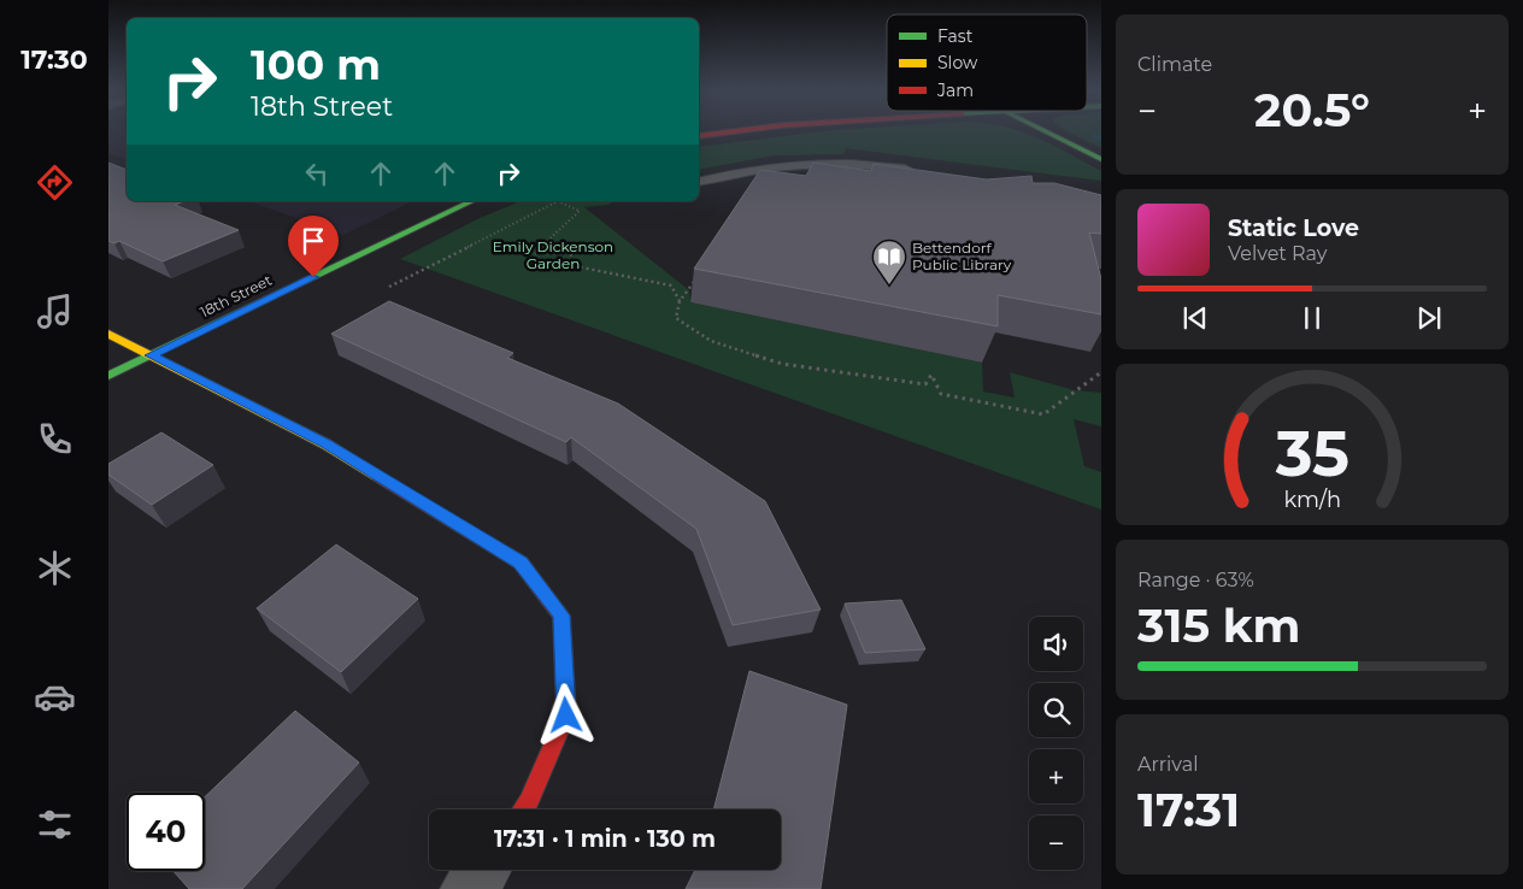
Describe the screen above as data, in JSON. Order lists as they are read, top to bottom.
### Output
{
  "streets": {
    "street": ["18th Street"]
  },
  "parks": ["Emily Dickenson Garden"],
  "places": {
    "library": ["Bettendorf Public Library"]
  },
  "legend": ["Fast", "Slow", "Jam"],
  "page": {
    "tabs": "17:30",
    "tile": [
      "Climate",
      ["Range · 63%", "315 km"],
      ["Arrival", "17:31"]
    ],
    "turn": ["100 m", "18th Street"],
    "heat": ["−", "20.5°", "+"],
    "song": ["Static Love", "Velvet Ray"],
    "map_buttons": ["+", "−"],
    "limit": "40",
    "trip": "17:31 · 1 min · 130 m",
    "gauge": ["35", "km/h"]
  }
}
